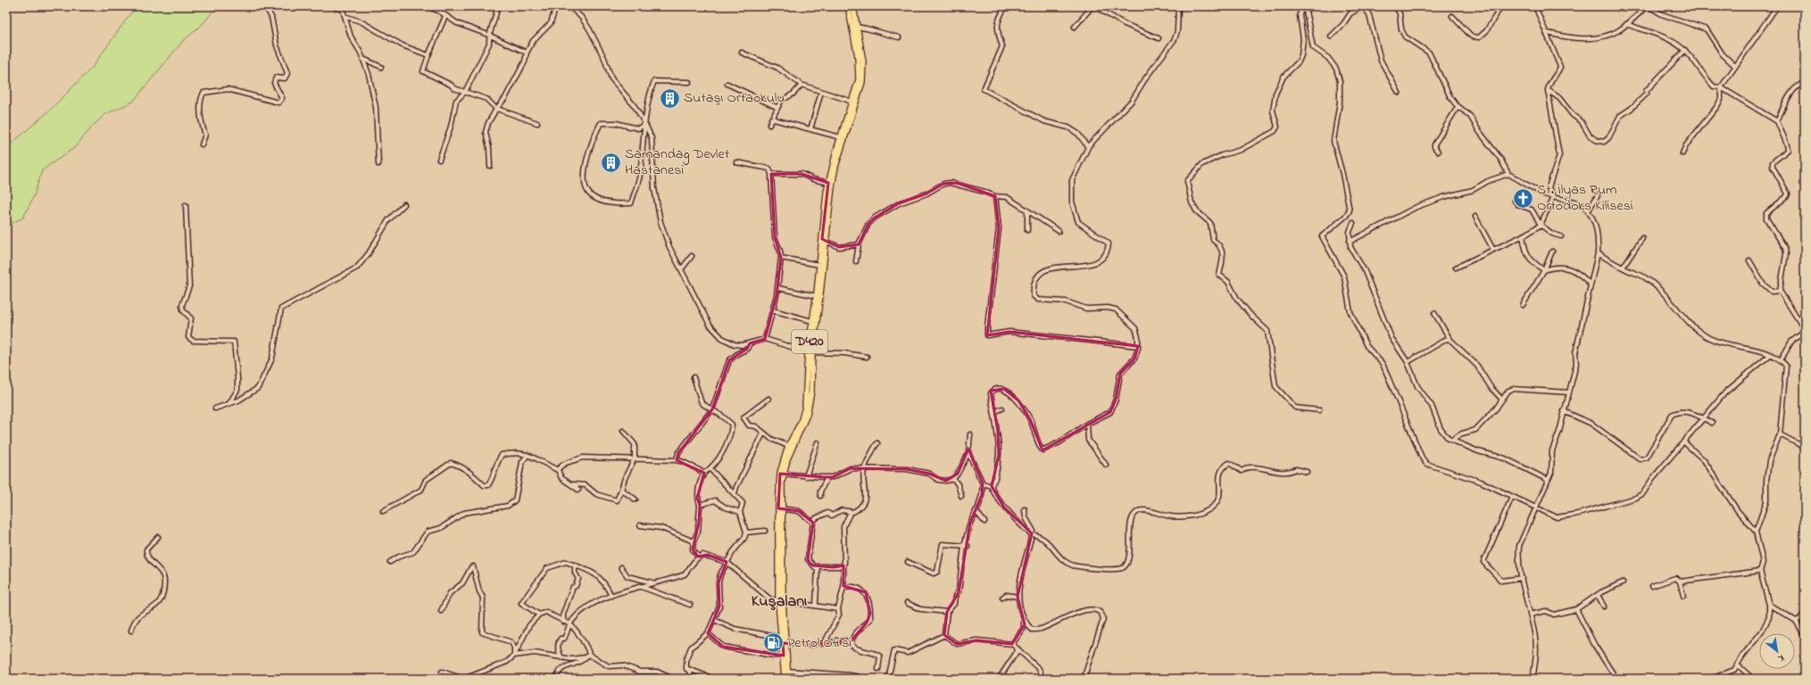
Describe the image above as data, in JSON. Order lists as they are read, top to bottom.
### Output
{
  "streets": {
    "highway": ["D420"]
  },
  "districts": ["Kuşalanı"],
  "places": {
    "building": ["Sutaşı Ortaokulu", "Samandag Devlet Hastanesi"],
    "church": ["St. İlyas Rum Ortodoks Kilisesi"],
    "fuel station": ["Petrol Ofisi"]
  },
  "north": "bottom right"
}
